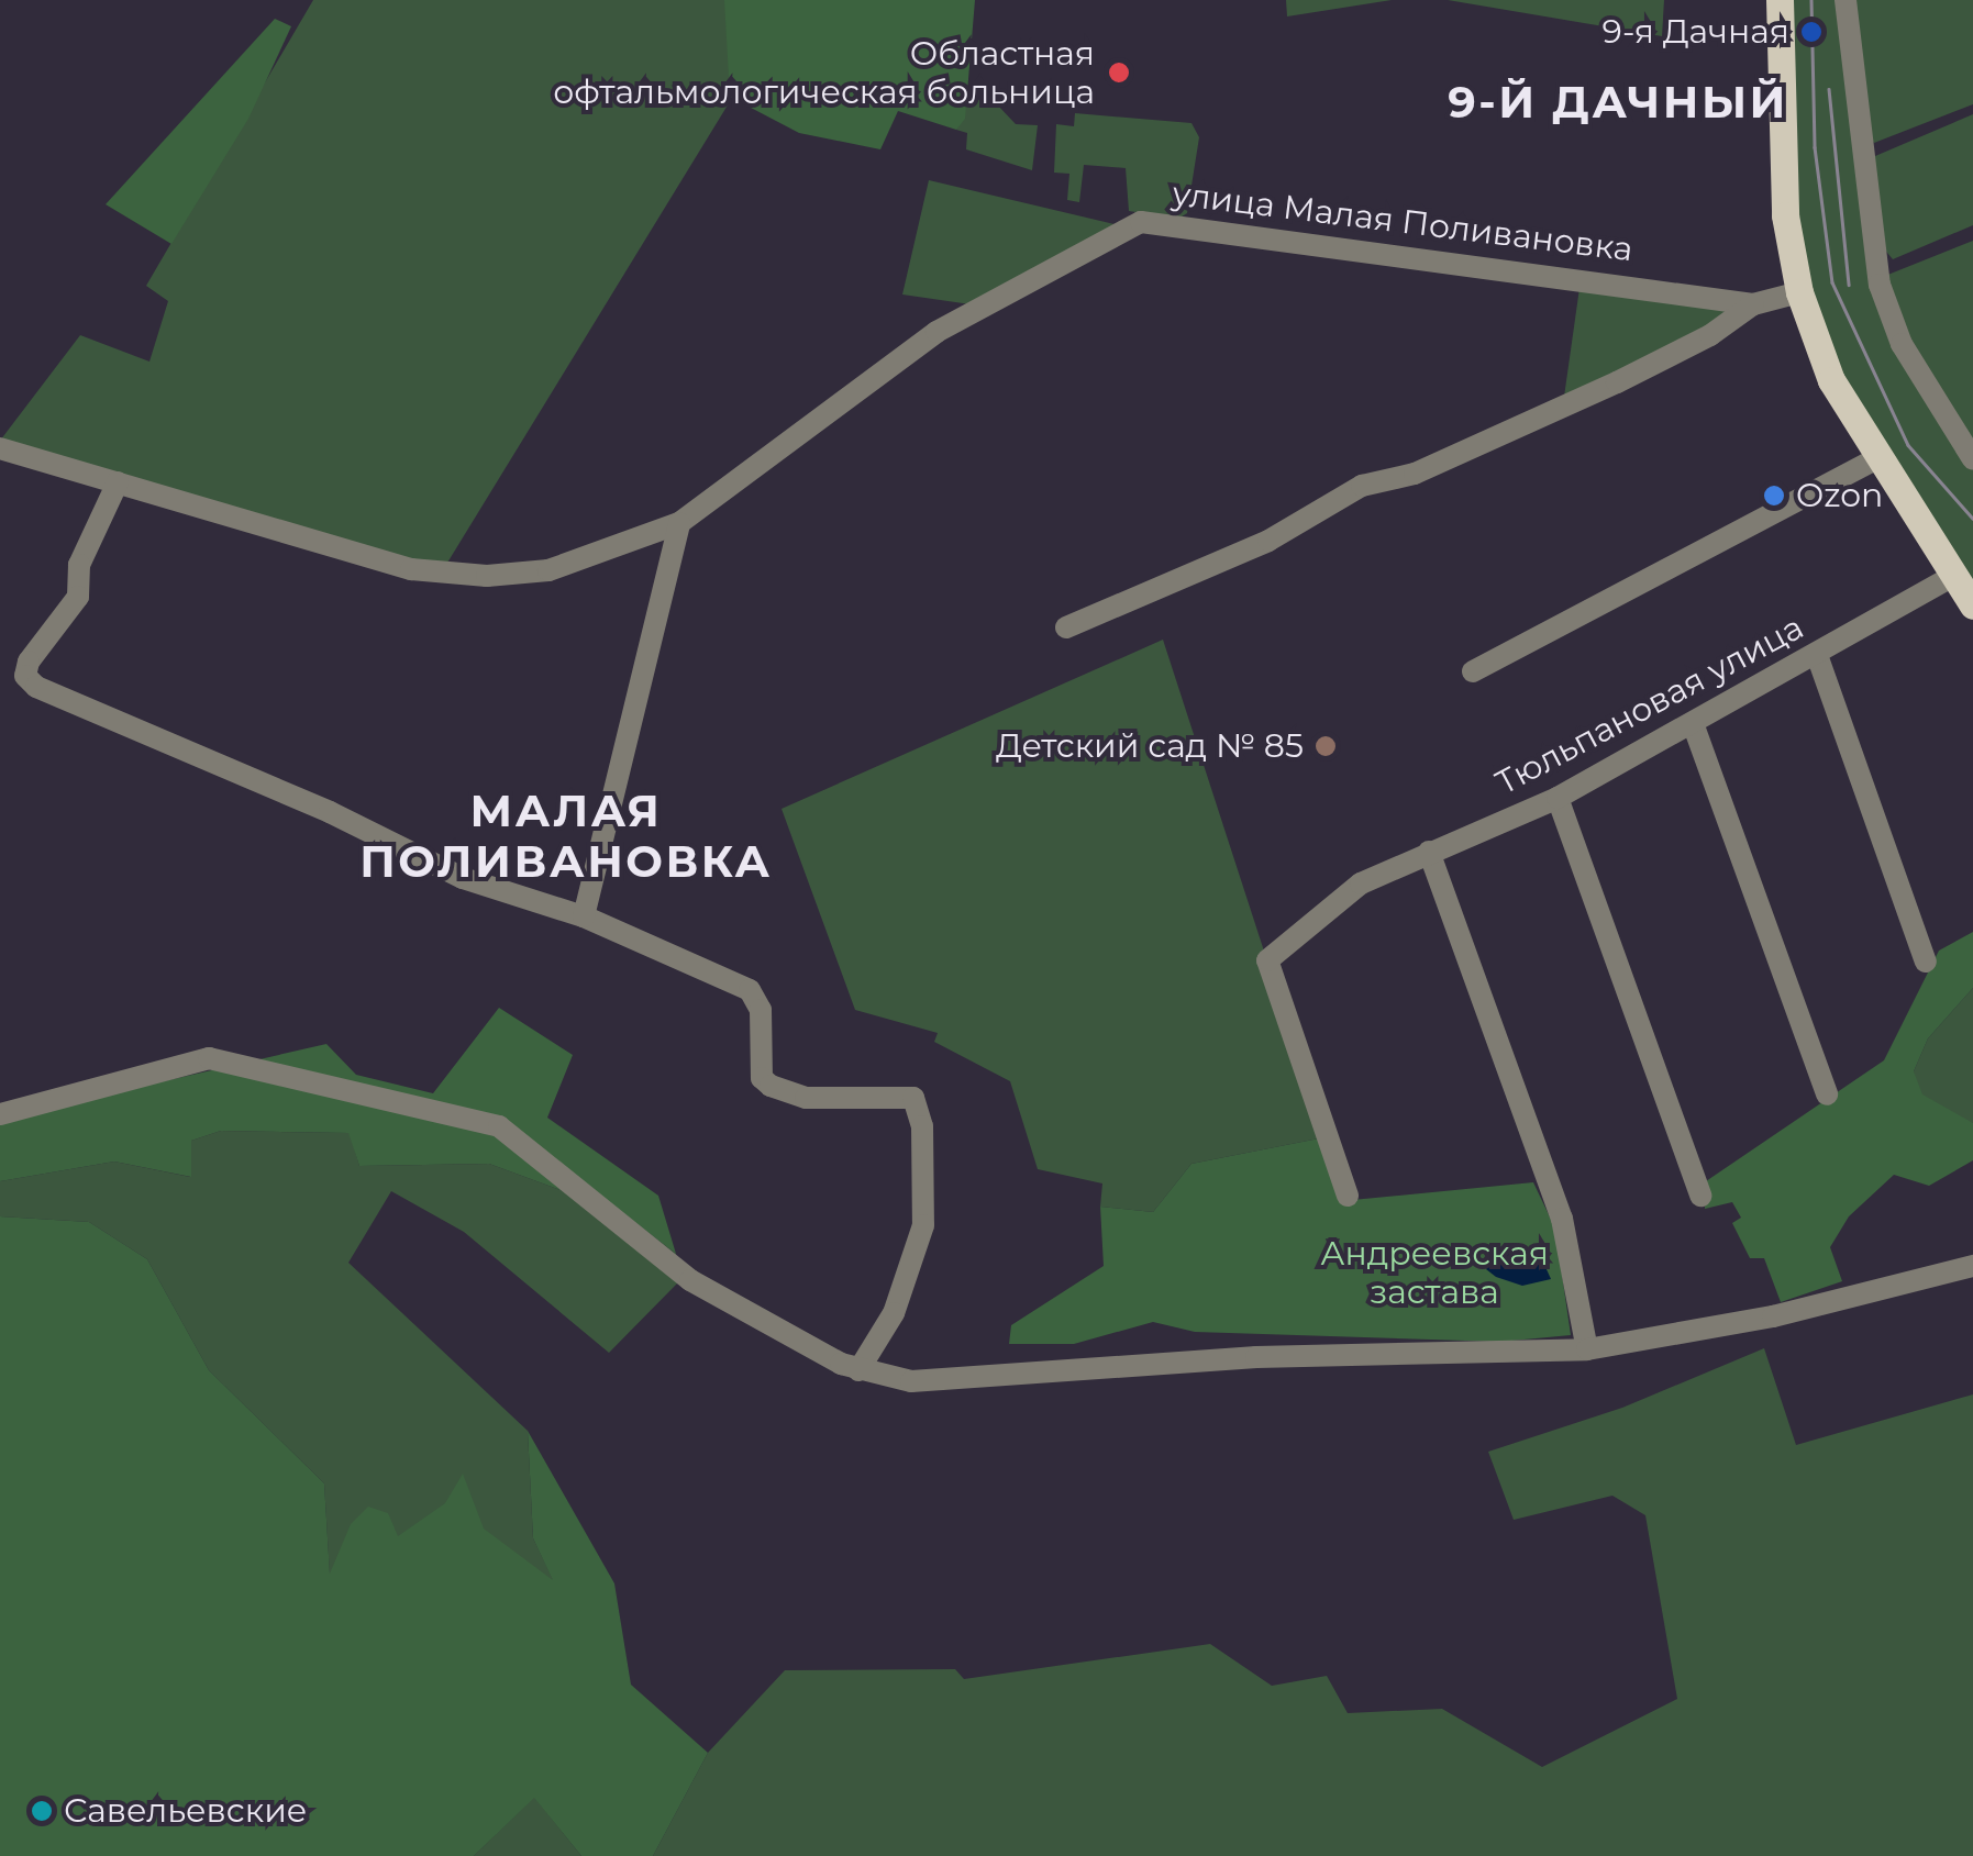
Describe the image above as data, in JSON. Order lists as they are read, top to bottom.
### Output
{
  "streets": {
    "street": ["улица Малая Поливановка", "Тюльпановая улица"]
  },
  "districts": ["9-Й ДАЧНЫЙ", "МАЛАЯ ПОЛИВАНОВКА"],
  "parks": ["Андреевская застава"],
  "places": [
    "9-я Дачная",
    "Областная офтальмологическая больница",
    "Ozon",
    "Детский сад № 85",
    "Савельевские"
  ]
}
